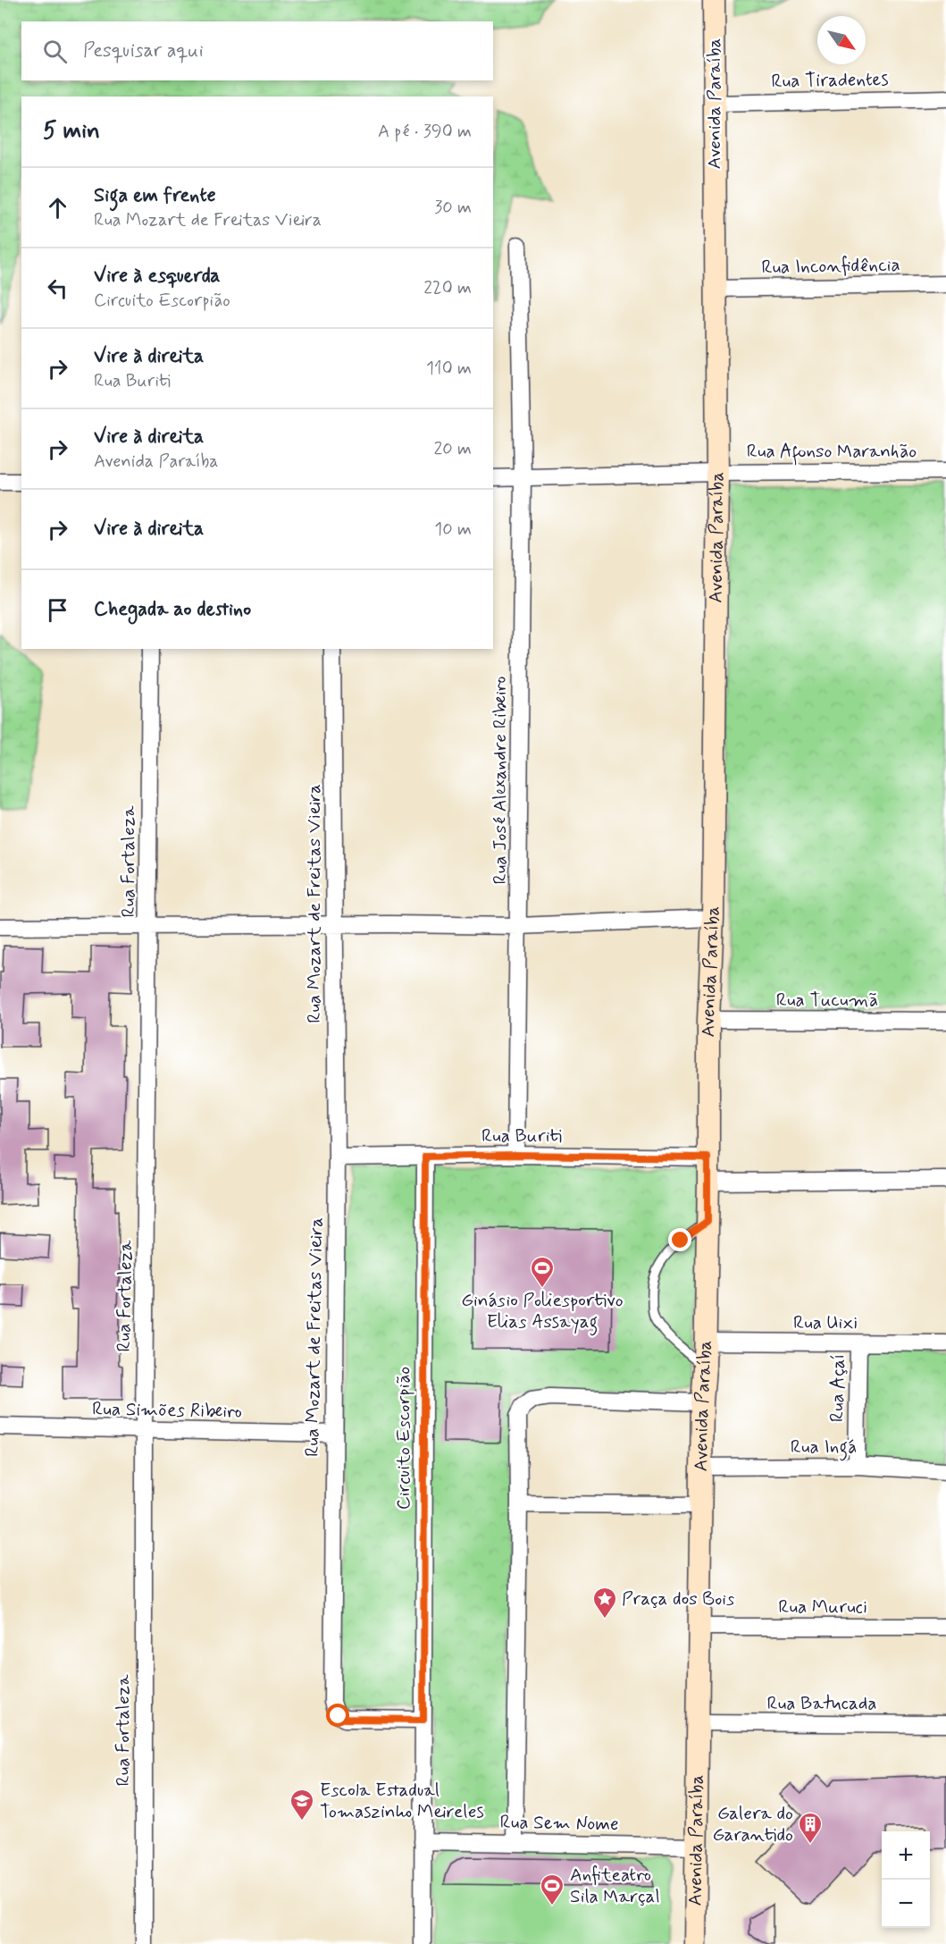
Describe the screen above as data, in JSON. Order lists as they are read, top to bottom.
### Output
{
  "streets": {
    "street": [
      "Rua Tiradentes",
      "Avenida Paraíba",
      "Rua Inconfidência",
      "Rua Afonso Maranhão",
      "Rua José Alexandre Ribeiro",
      "Rua Fortaleza",
      "Rua Mozart de Freitas Vieira",
      "Rua Tucumã",
      "Rua Buriti",
      "Rua Uixi",
      "Rua Açaí",
      "Rua Simões Ribeiro",
      "Circuito Escorpião",
      "Rua Ingá",
      "Rua Muruci",
      "Rua Batucada",
      "Rua Sem Nome"
    ]
  },
  "crossings": [
    ["Rua Tiradentes", "Avenida Paraíba"],
    ["Avenida Paraíba", "Rua Inconfidência"],
    ["Avenida Paraíba", "Rua Afonso Maranhão"],
    ["Avenida Paraíba", "Rua Tucumã"],
    ["Avenida Paraíba", "Rua Buriti"],
    ["Avenida Paraíba", "Rua Uixi"],
    ["Avenida Paraíba", "Rua Ingá"],
    ["Avenida Paraíba", "Rua Muruci"],
    ["Avenida Paraíba", "Rua Batucada"],
    ["Avenida Paraíba", "Rua Sem Nome"],
    ["Rua Afonso Maranhão", "Rua José Alexandre Ribeiro"],
    ["Rua José Alexandre Ribeiro", "Rua Buriti"],
    ["Rua Fortaleza", "Rua Simões Ribeiro"],
    ["Rua Mozart de Freitas Vieira", "Rua Buriti"],
    ["Rua Mozart de Freitas Vieira", "Rua Simões Ribeiro"],
    ["Rua Mozart de Freitas Vieira", "Circuito Escorpião"],
    ["Rua Buriti", "Circuito Escorpião"],
    ["Rua Uixi", "Rua Açaí"],
    ["Rua Açaí", "Rua Ingá"]
  ],
  "places": {
    "sports": ["Ginásio Poliesportivo Elias Assayag", "Anfiteatro Sila Marçal"],
    "place": ["Praça dos Bois"],
    "school or university": ["Escola Estadual Tomaszinho Meireles"],
    "building": ["Galera do Garantido"]
  },
  "north": "bottom right",
  "page": {
    "search": "Pesquisar aqui",
    "heading": ["5 min", "A pé · 390 m"],
    "list": [
      ["Siga em frente", "Rua Mozart de Freitas Vieira", "30 m"],
      ["Vire à esquerda", "Circuito Escorpião", "220 m"],
      ["Vire à direita", "Rua Buriti", "110 m"],
      ["Vire à direita", "Avenida Paraíba", "20 m"],
      ["Vire à direita", "10 m"],
      "Chegada ao destino"
    ],
    "map_buttons": ["+", "−"]
  }
}
